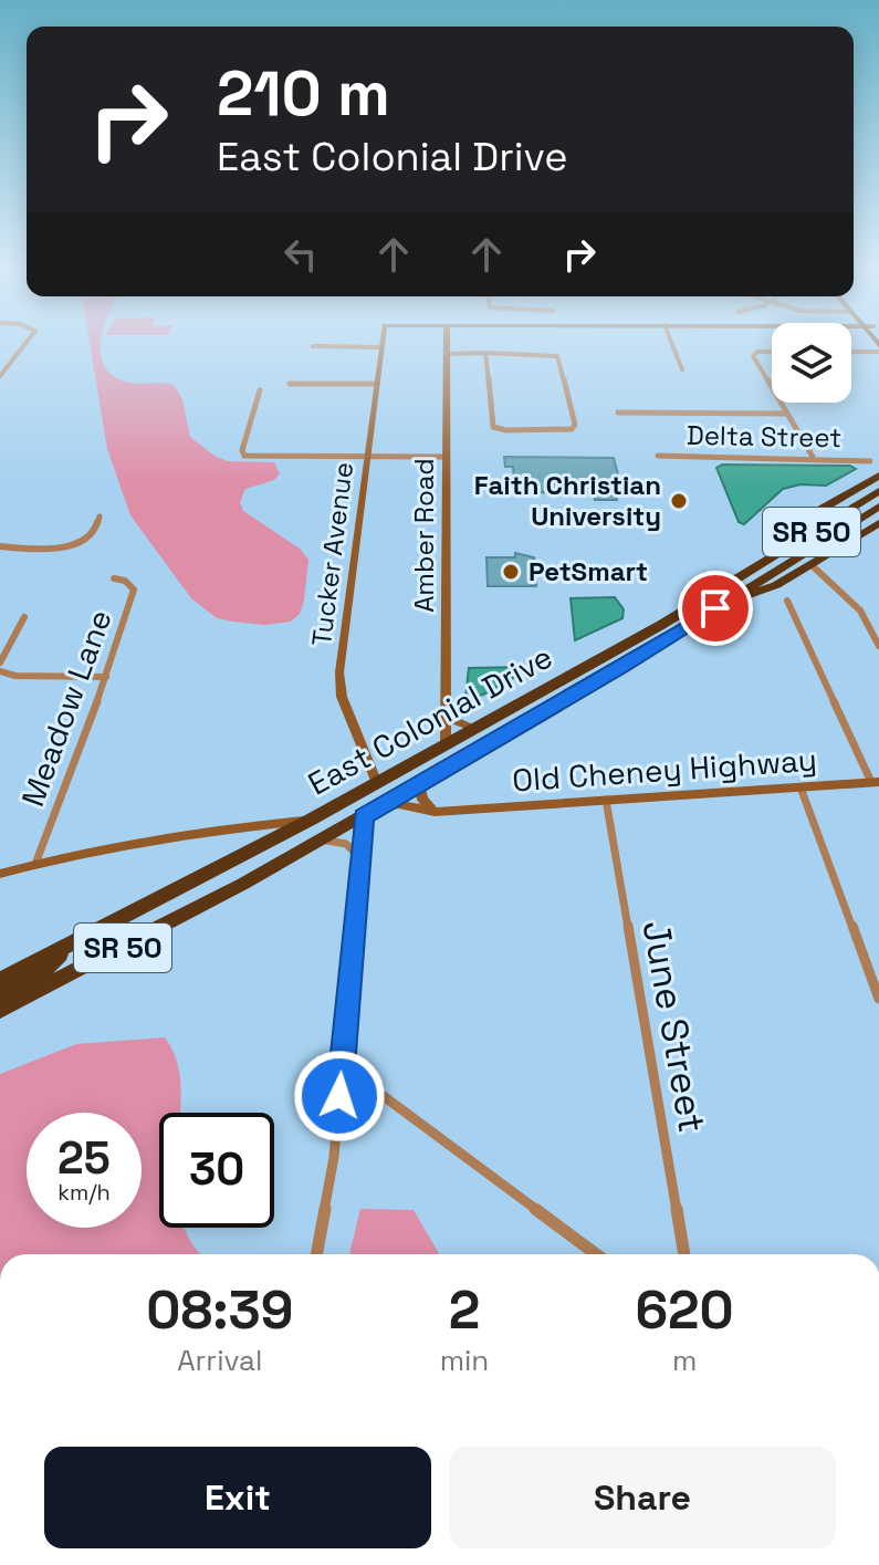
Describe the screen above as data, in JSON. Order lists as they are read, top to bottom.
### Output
{
  "streets": {
    "highway": ["SR 50", "East Colonial Drive"],
    "street": [
      "Delta Street",
      "Amber Road",
      "Tucker Avenue",
      "Meadow Lane",
      "Old Cheney Highway",
      "June Street"
    ]
  },
  "crossings": [
    ["Amber Road", "East Colonial Drive"],
    ["Tucker Avenue", "East Colonial Drive"],
    ["East Colonial Drive", "Old Cheney Highway"],
    ["Old Cheney Highway", "June Street"]
  ],
  "places": ["Faith Christian University", "PetSmart"],
  "page": {
    "turn": ["210 m", "East Colonial Drive"],
    "speed": "25 km/h",
    "limit": "30",
    "eta": [
      "08:39",
      "Arrival",
      "2",
      "min",
      "620",
      "m"
    ],
    "buttons": ["Exit", "Share"]
  }
}
